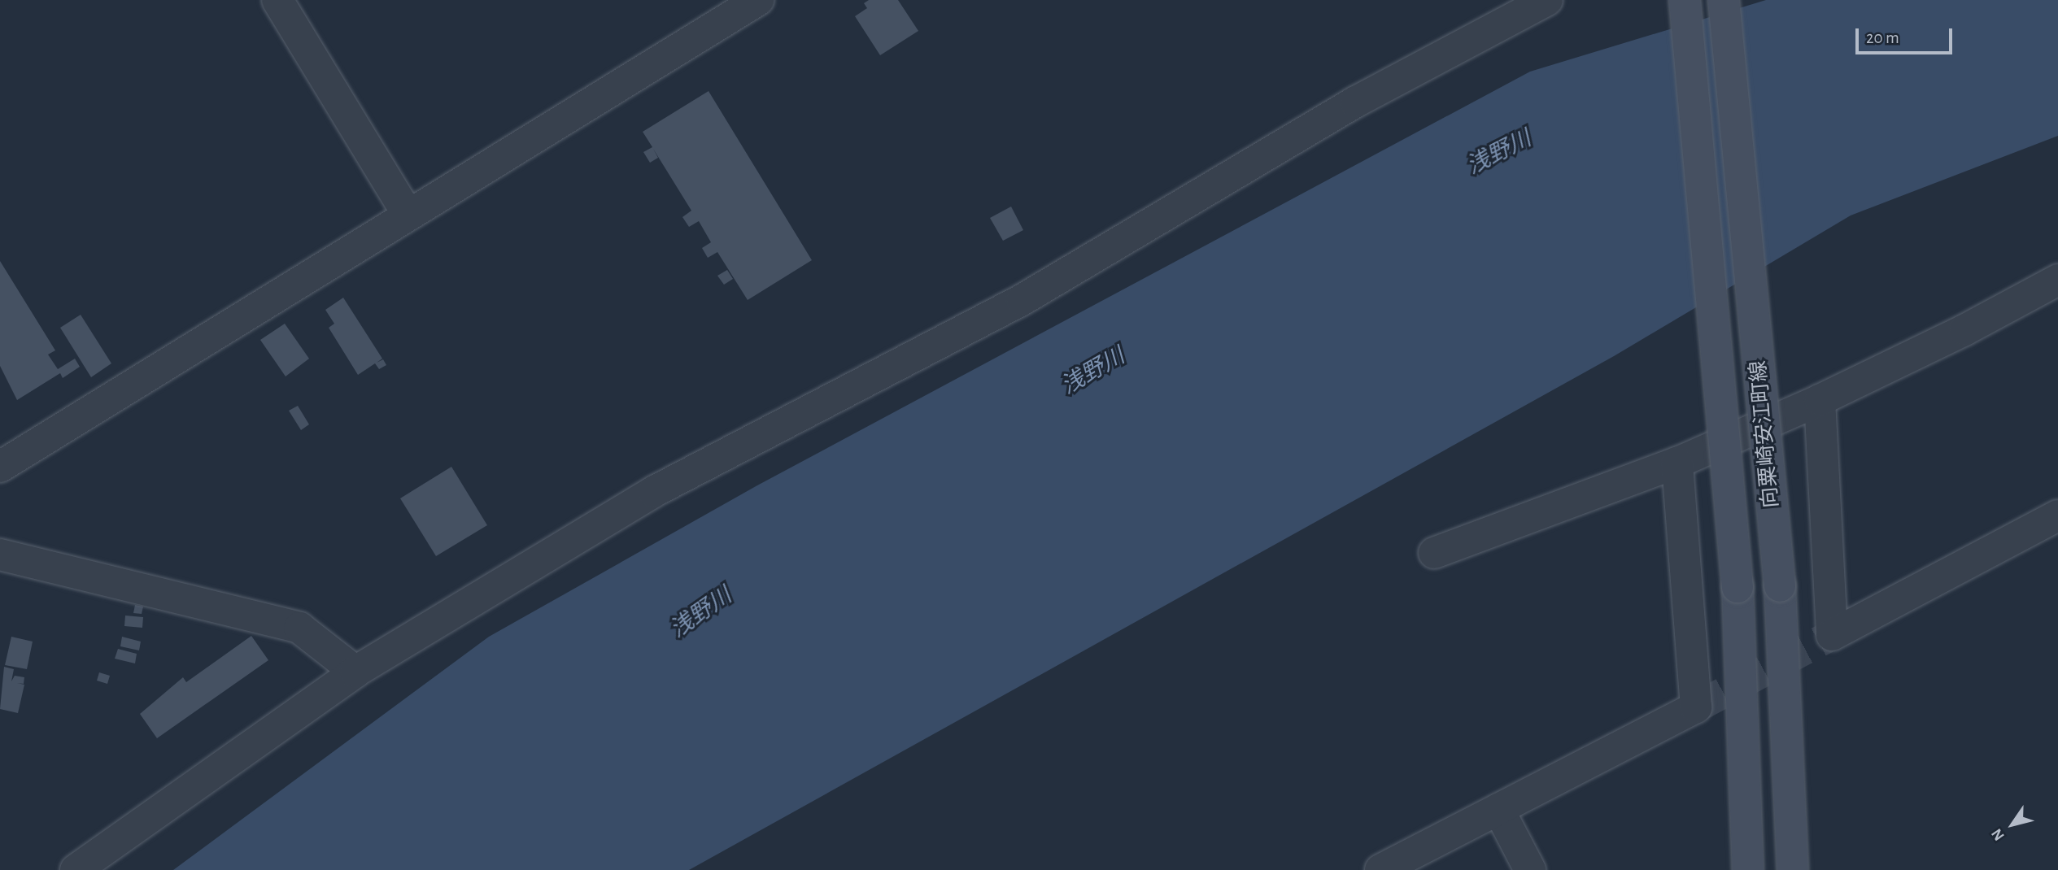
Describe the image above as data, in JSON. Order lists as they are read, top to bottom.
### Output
{
  "streets": {
    "main road": ["向粟崎安江町線"]
  },
  "water": ["浅野川"],
  "scale_bar": "20 m",
  "north": "bottom left"
}
